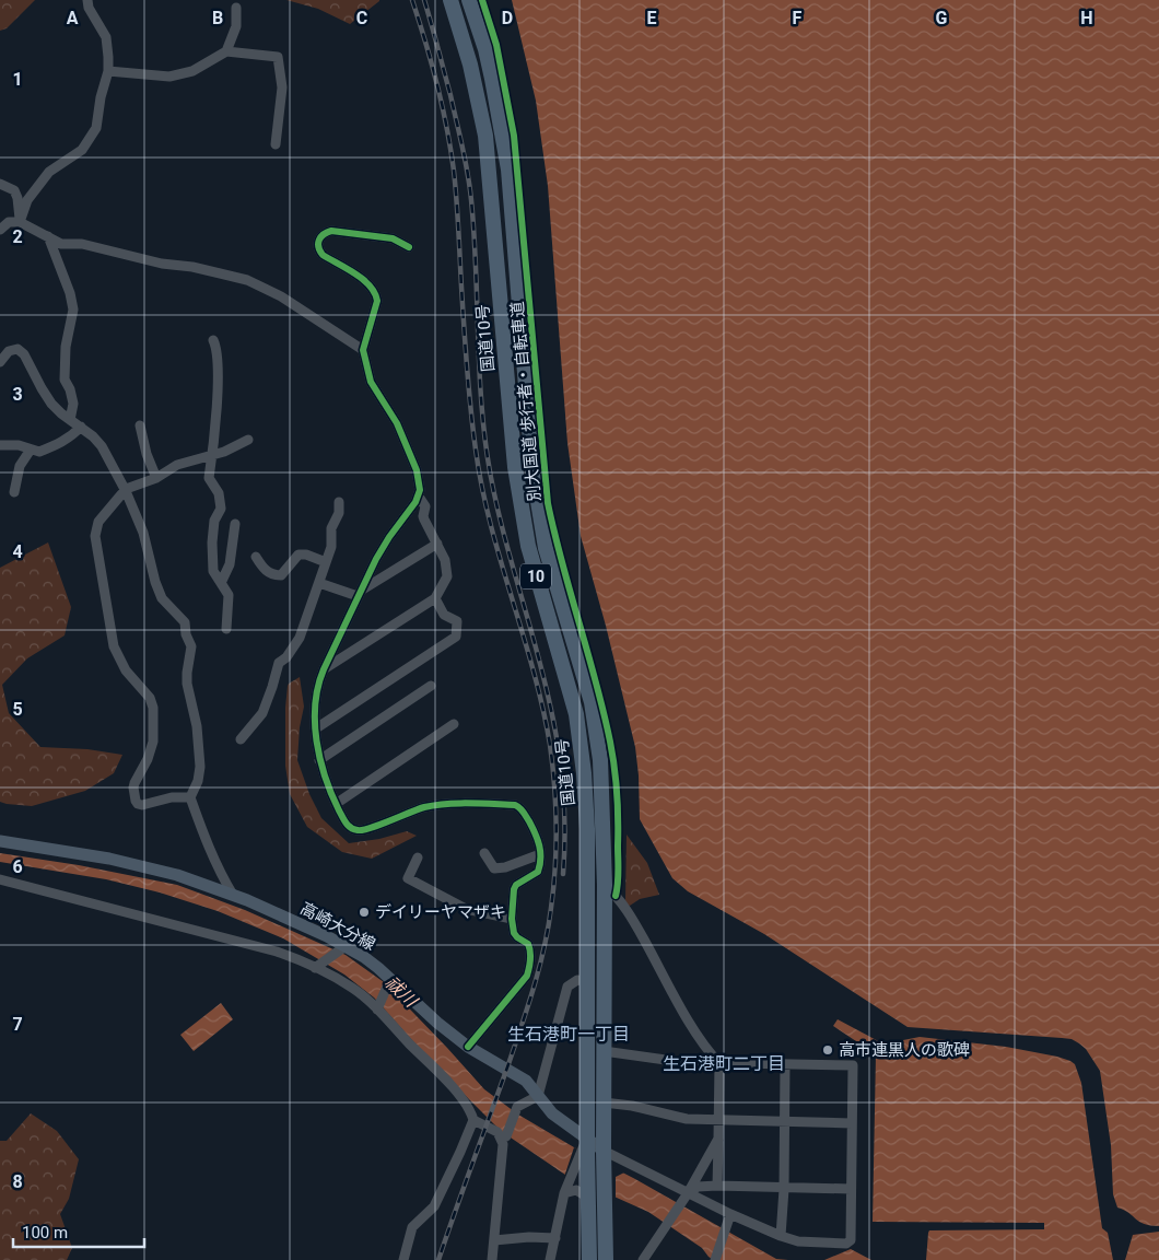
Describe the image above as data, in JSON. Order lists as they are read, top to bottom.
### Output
{
  "streets": {
    "highway": ["国道10号", "10"],
    "main road": ["高崎大分線"],
    "cycle path": ["別大国道 歩行者・自転車道"]
  },
  "crossings": [
    ["国道10号", "高崎大分線"],
    ["10", "高崎大分線"]
  ],
  "districts": ["生石港町一丁目", "生石港町二丁目"],
  "water": ["祓川"],
  "places": ["デイリーヤマザキ", "高市連黒人の歌碑"],
  "scale_bar": "100 m",
  "grid": {
    "columns": [
      "A",
      "B",
      "C",
      "D",
      "E",
      "F",
      "G",
      "H"
    ],
    "rows": [
      "1",
      "2",
      "3",
      "4",
      "5",
      "6",
      "7",
      "8"
    ]
  }
}
